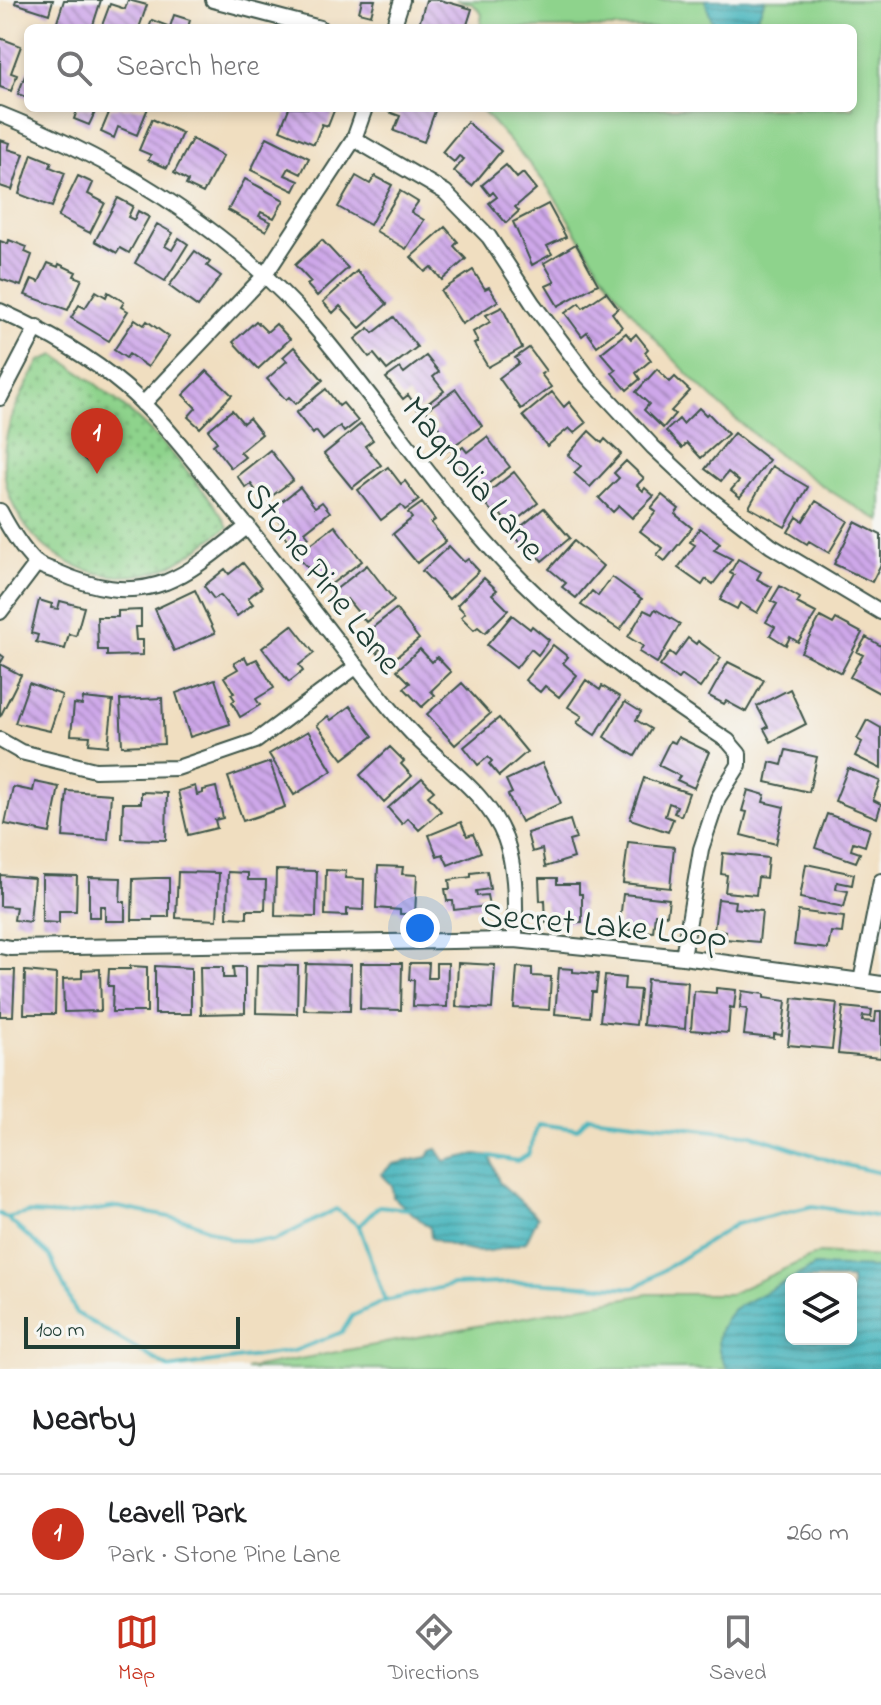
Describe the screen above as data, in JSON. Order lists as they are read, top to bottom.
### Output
{
  "streets": {
    "street": ["Magnolia Lane", "Stone Pine Lane", "Secret Lake Loop"]
  },
  "crossings": [
    ["Magnolia Lane", "Secret Lake Loop"],
    ["Stone Pine Lane", "Secret Lake Loop"]
  ],
  "scale_bar": "100 m",
  "page": {
    "search": "Search here",
    "pins": "1",
    "scale": "100 m",
    "heading": "Nearby",
    "list": [
      {
        "mark": "1",
        "name": "Leavell Park",
        "note": "Park · Stone Pine Lane",
        "value": "260 m"
      }
    ],
    "nav": ["Map", "Directions", "Saved"]
  }
}
